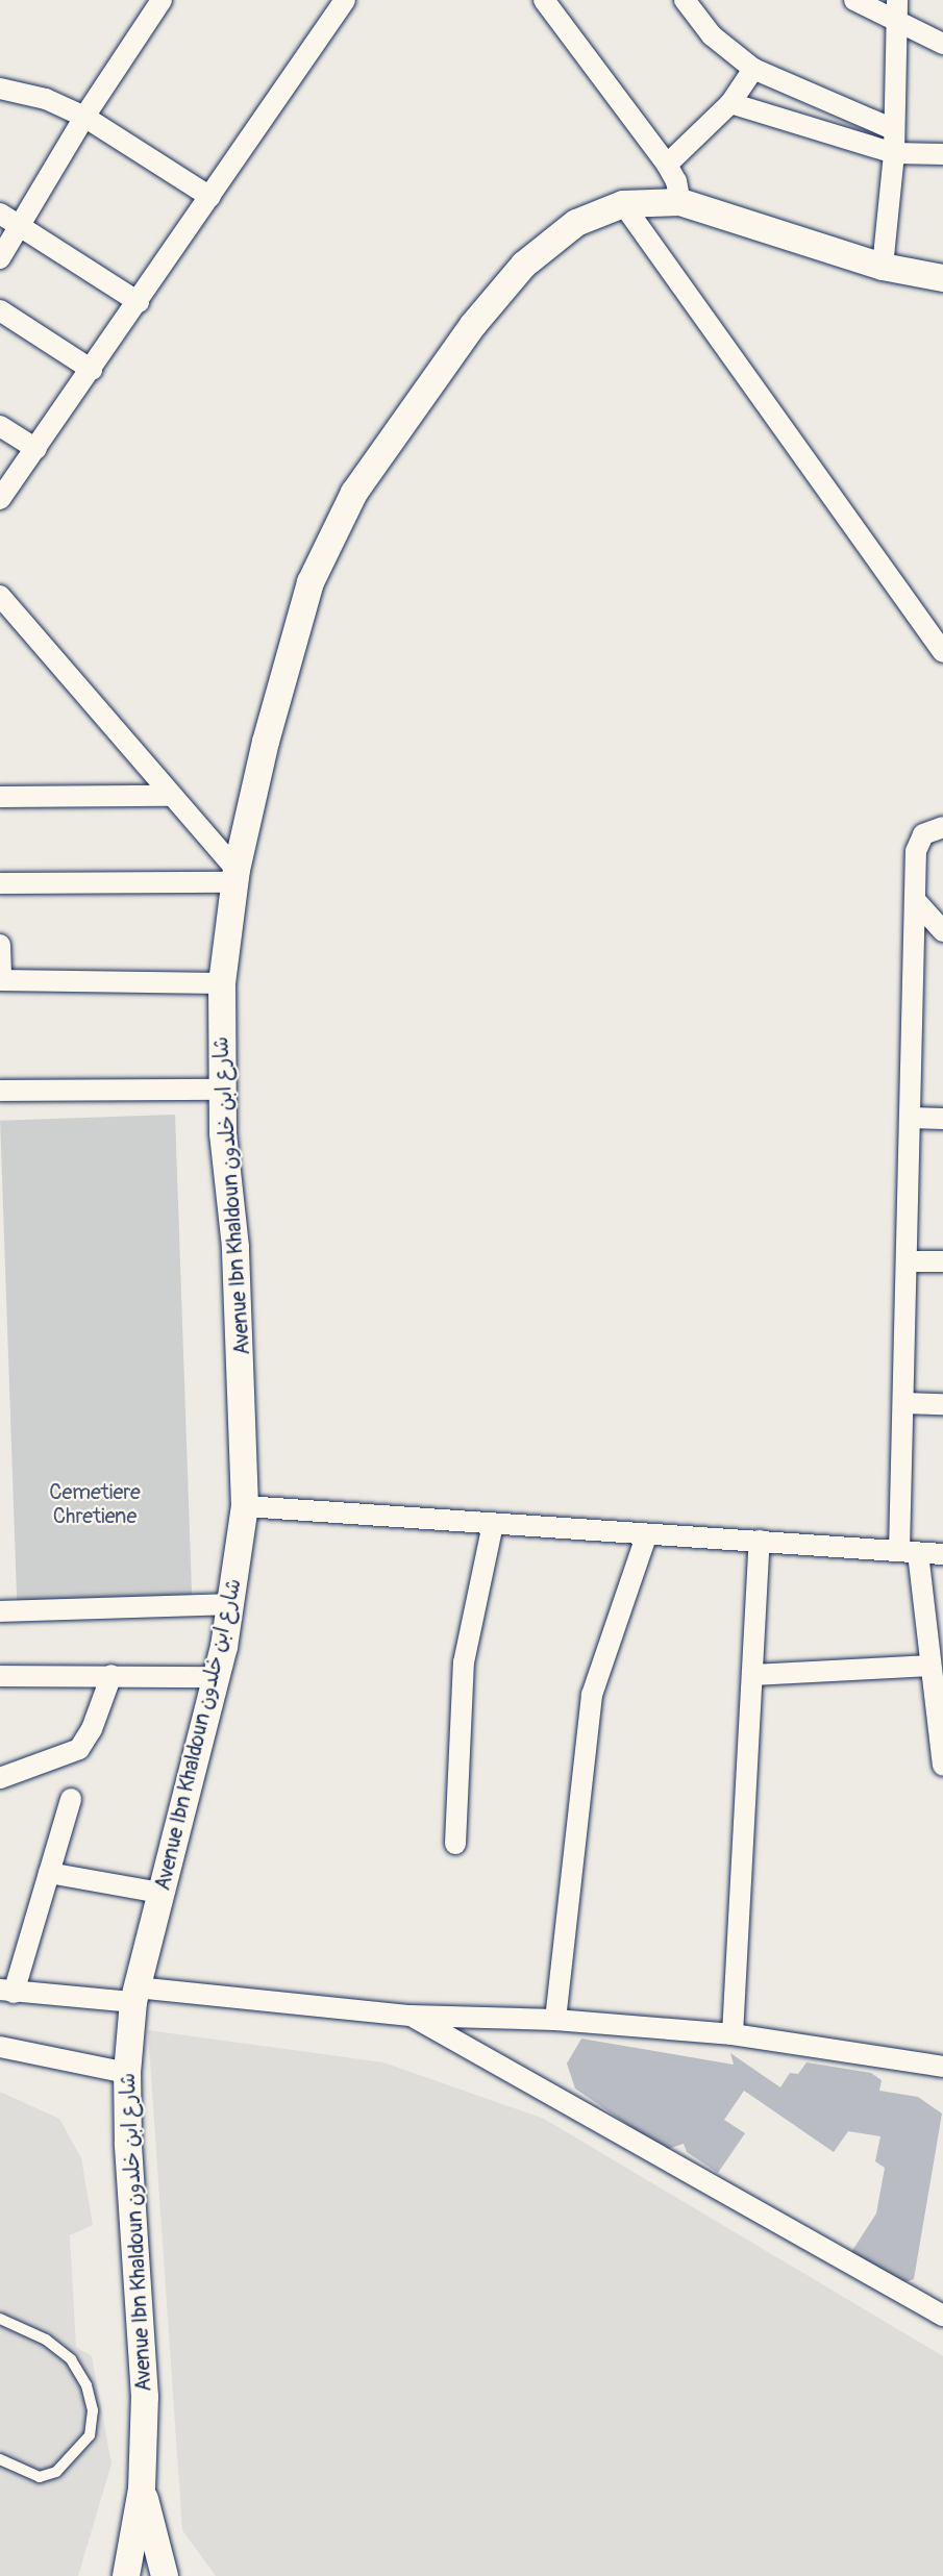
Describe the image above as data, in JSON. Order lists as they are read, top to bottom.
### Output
{
  "streets": {
    "street": ["Avenue Ibn Khaldoun شارع ابن خلدون"]
  },
  "parks": ["Cemetiere Chretiene"]
}
